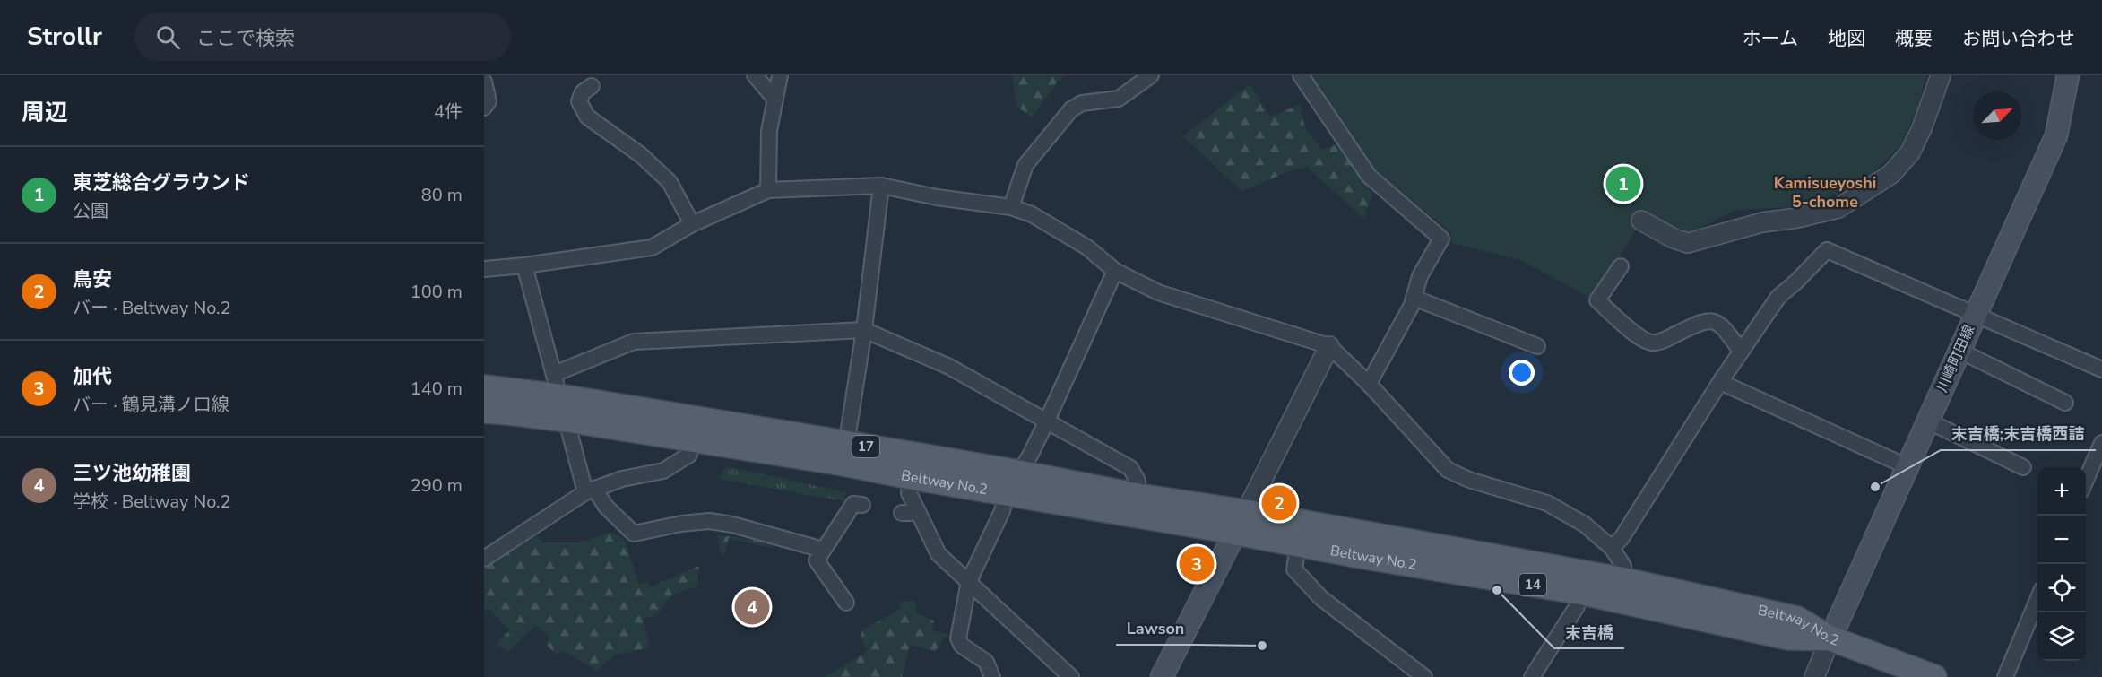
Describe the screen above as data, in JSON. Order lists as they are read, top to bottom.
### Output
{
  "streets": {
    "main road": [
      "川崎町田線",
      "17",
      "Beltway No.2",
      "14"
    ]
  },
  "crossings": [
    ["川崎町田線", "Beltway No.2"],
    ["川崎町田線", "14"],
    ["Beltway No.2", "14"]
  ],
  "districts": ["Kamisueyoshi 5-chome"],
  "places": ["末吉橋;末吉橋西詰", "末吉橋", "Lawson"],
  "north": "top right",
  "page": {
    "header": "Strollr",
    "search": "ここで検索",
    "nav": [
      "ホーム",
      "地図",
      "概要",
      "お問い合わせ"
    ],
    "heading": ["周辺", "4件"],
    "list": [
      {
        "mark": "1",
        "name": "東芝総合グラウンド",
        "note": "公園",
        "value": "80 m"
      },
      {
        "mark": "2",
        "name": "鳥安",
        "note": "バー · Beltway No.2",
        "value": "100 m"
      },
      {
        "mark": "3",
        "name": "加代",
        "note": "バー · 鶴見溝ノ口線",
        "value": "140 m"
      },
      {
        "mark": "4",
        "name": "三ツ池幼稚園",
        "note": "学校 · Beltway No.2",
        "value": "290 m"
      }
    ],
    "pins": [
      "1",
      "2",
      "3",
      "4"
    ],
    "map_buttons": ["+", "−"]
  }
}
